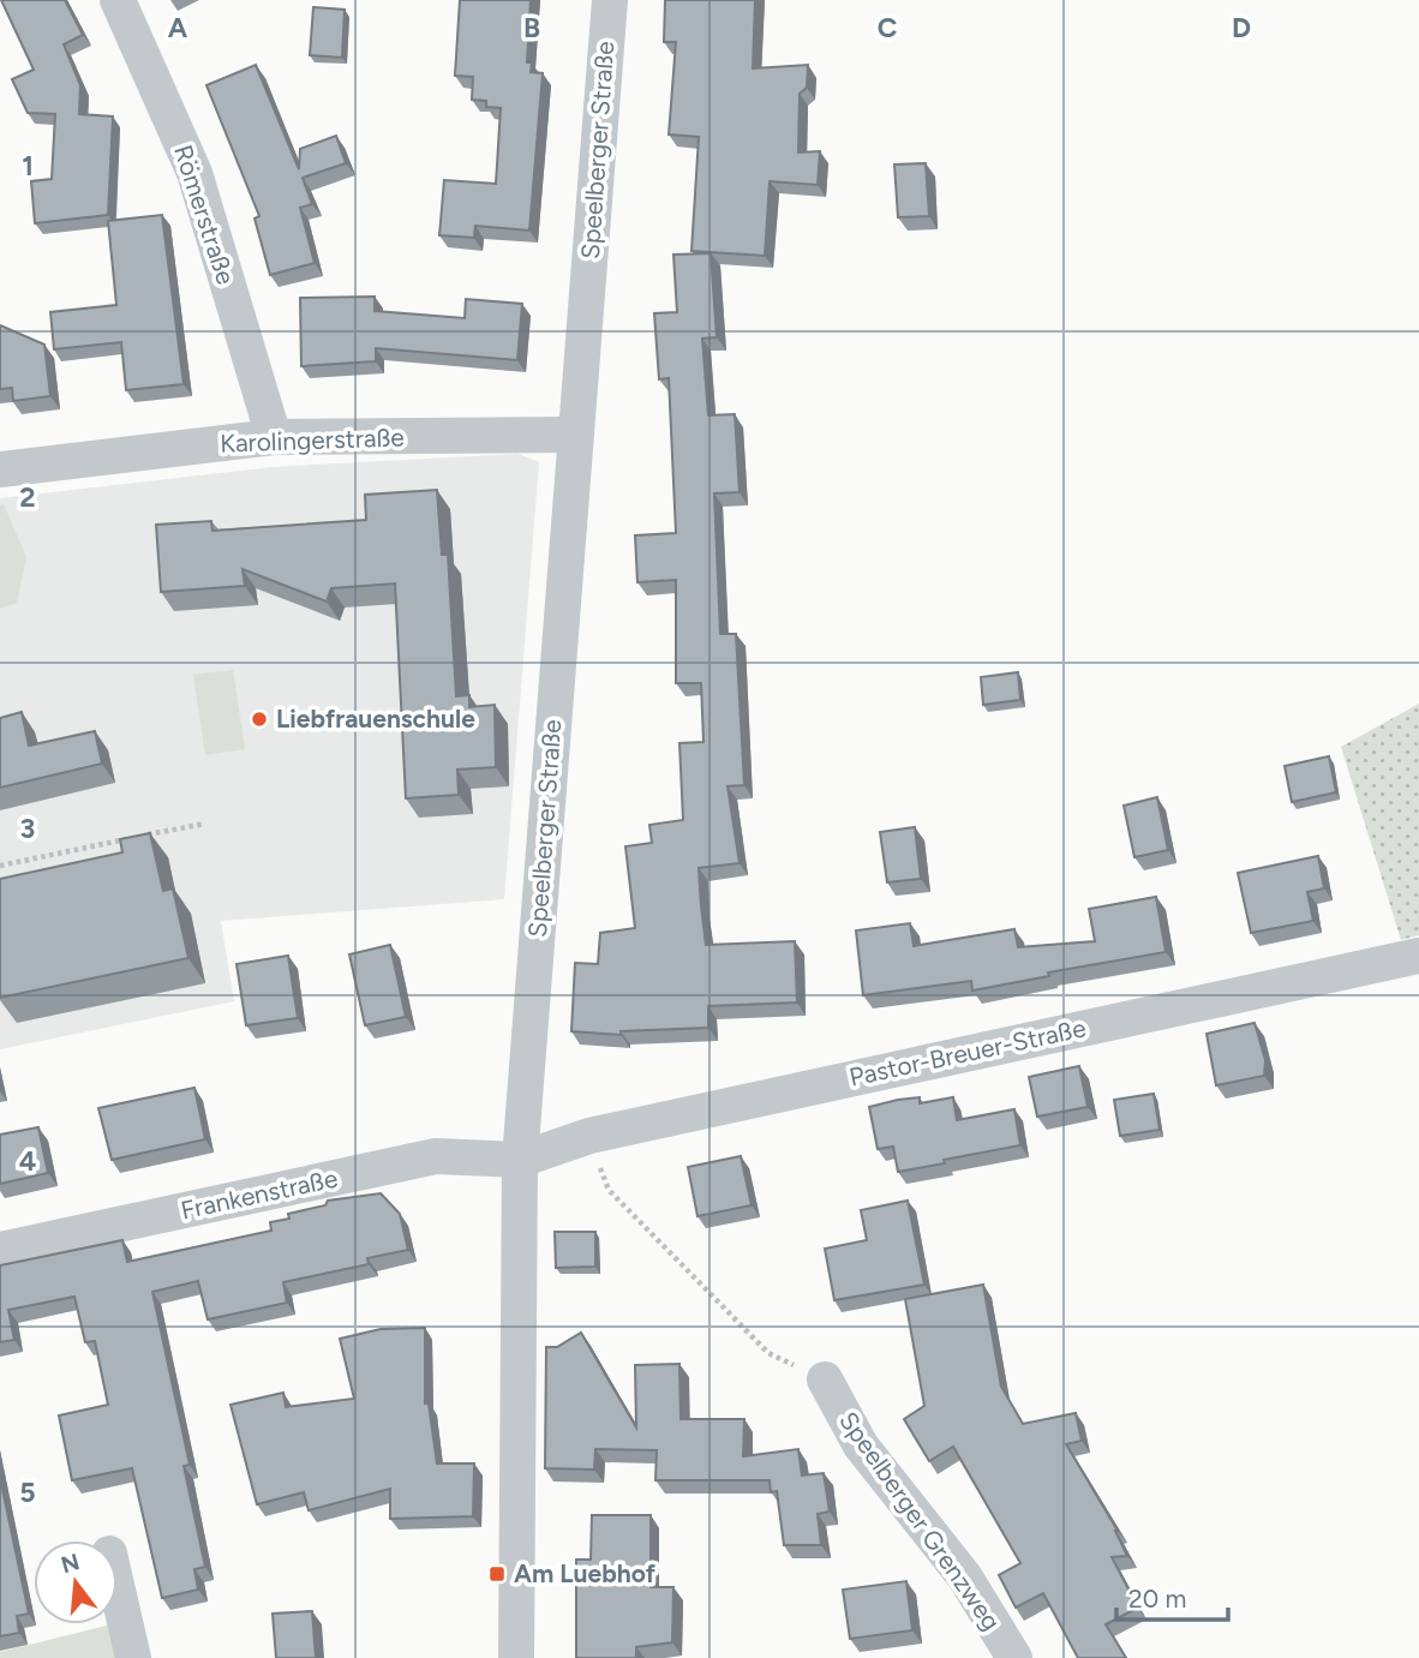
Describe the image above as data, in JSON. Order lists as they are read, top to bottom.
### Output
{
  "streets": {
    "street": [
      "Speelberger Straße",
      "Römerstraße",
      "Karolingerstraße",
      "Pastor-Breuer-Straße",
      "Frankenstraße",
      "Speelberger Grenzweg"
    ]
  },
  "crossings": [
    ["Speelberger Straße", "Karolingerstraße"],
    ["Speelberger Straße", "Pastor-Breuer-Straße"],
    ["Speelberger Straße", "Frankenstraße"],
    ["Römerstraße", "Karolingerstraße"],
    ["Pastor-Breuer-Straße", "Frankenstraße"]
  ],
  "places": {
    "other": ["Liebfrauenschule"],
    "transit": ["Am Luebhof"]
  },
  "scale_bar": "20 m",
  "north": "top",
  "grid": {
    "columns": [
      "A",
      "B",
      "C",
      "D"
    ],
    "rows": [
      "1",
      "2",
      "3",
      "4",
      "5"
    ]
  }
}
